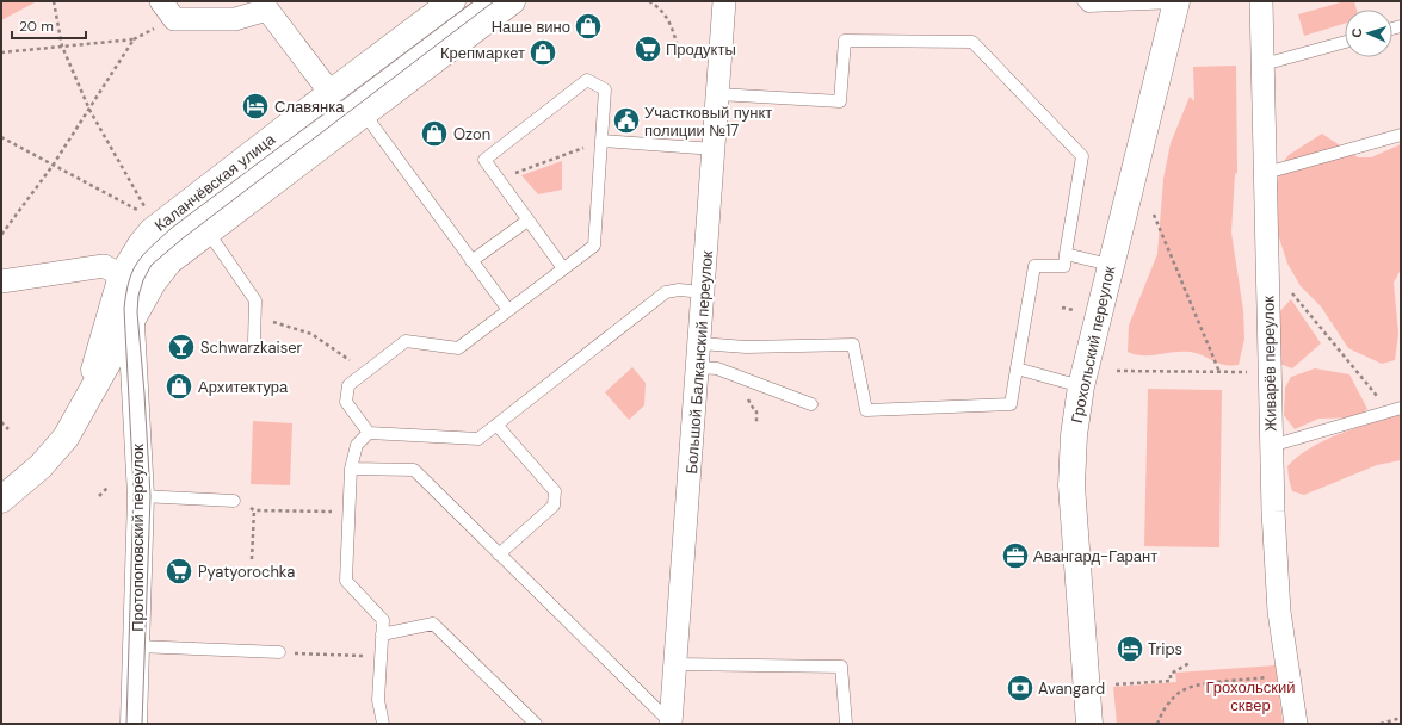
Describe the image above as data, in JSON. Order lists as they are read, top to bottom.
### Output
{
  "streets": {
    "main road": ["Каланчёвская улица", "Грохольский переулок", "Протопоповский переулок"],
    "street": ["Большой Балканский переулок", "Живарёв переулок"]
  },
  "crossings": [
    ["Каланчёвская улица", "Протопоповский переулок"]
  ],
  "parks": ["Грохольский сквер"],
  "places": {
    "shop": [
      "Наше вино",
      "Крепмаркет",
      "Ozon",
      "Архитектура"
    ],
    "supermarket": ["Продукты", "Pyatyorochka"],
    "hotel": ["Славянка", "Trips"],
    "public building": ["Участковый пункт полиции №17"],
    "bar": ["Schwarzkaiser"],
    "office": ["Авангард-Гарант"],
    "bank": ["Avangard"]
  },
  "scale_bar": "20 m",
  "north": "left"
}
